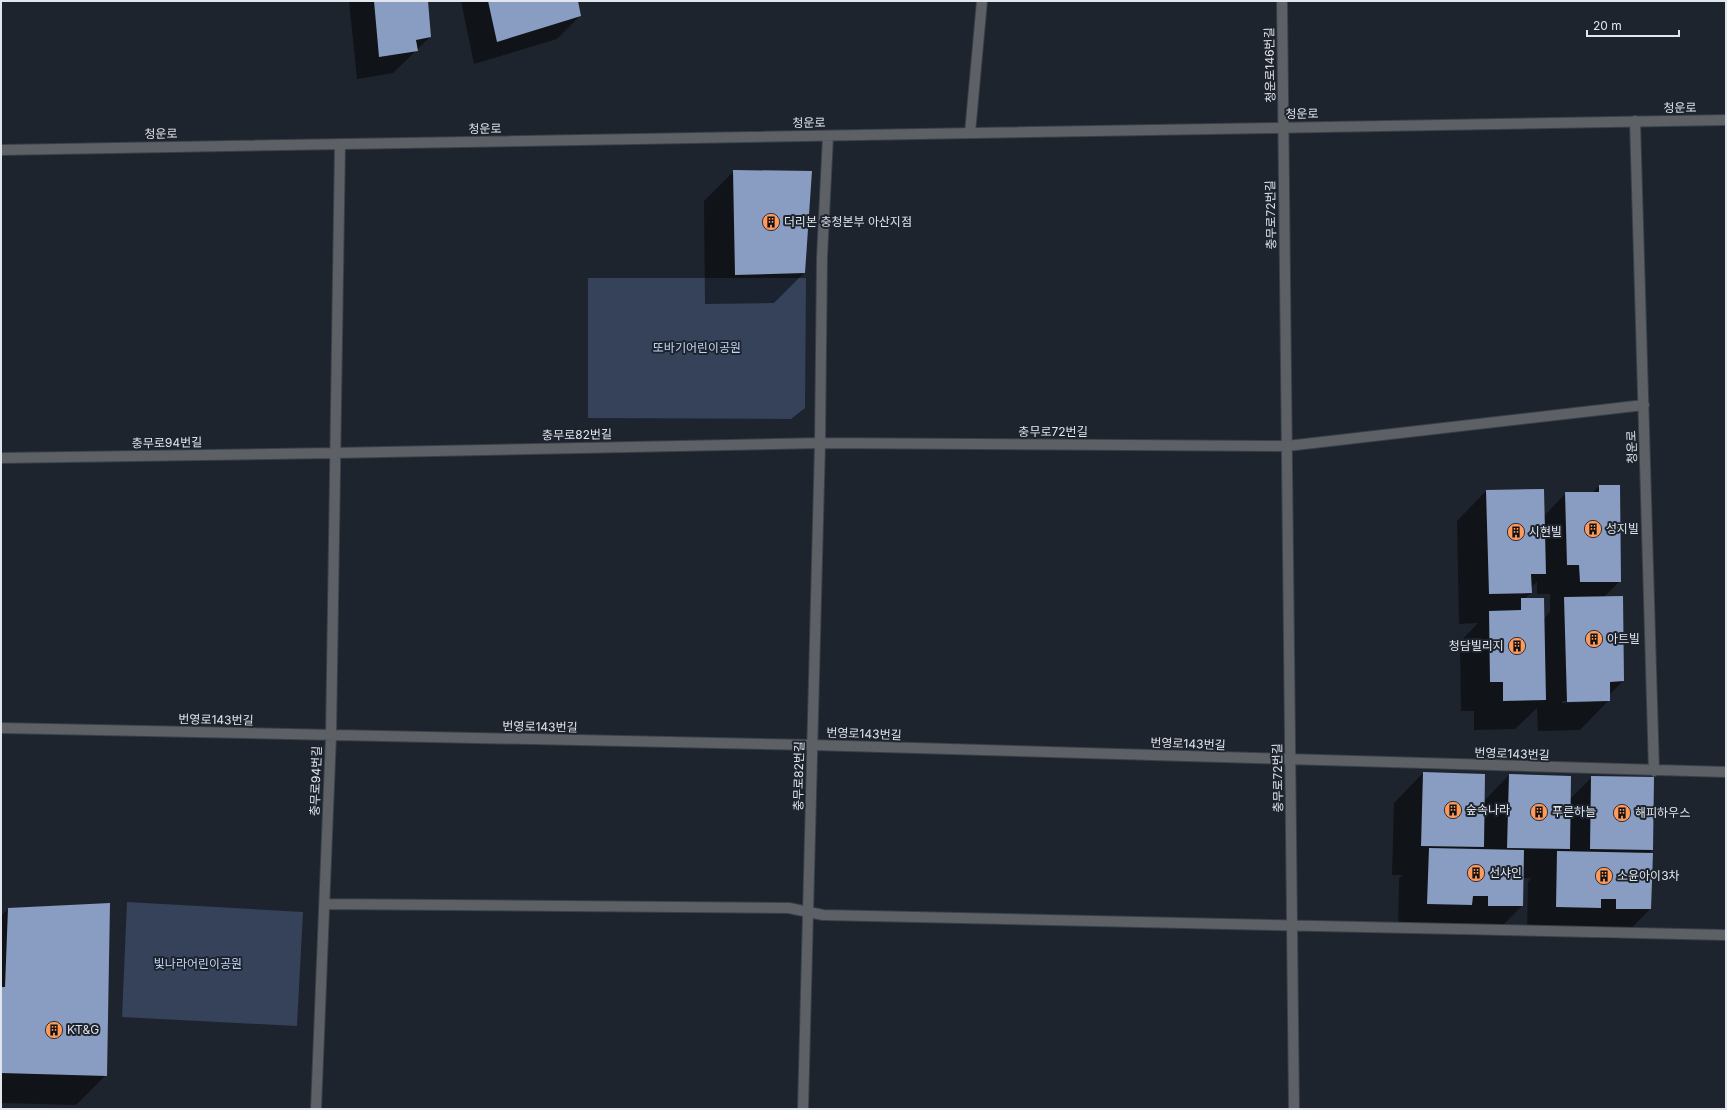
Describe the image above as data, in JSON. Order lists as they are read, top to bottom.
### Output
{
  "streets": {
    "street": [
      "청운로146번길",
      "청운로",
      "충무로72번길",
      "충무로82번길",
      "충무로94번길",
      "번영로143번길"
    ]
  },
  "crossings": [
    ["청운로146번길", "청운로"],
    ["청운로146번길", "충무로72번길"],
    ["청운로", "충무로72번길"],
    ["청운로", "충무로82번길"],
    ["청운로", "충무로94번길"],
    ["청운로", "번영로143번길"],
    ["충무로72번길", "충무로82번길"],
    ["충무로72번길", "번영로143번길"],
    ["충무로82번길", "충무로94번길"],
    ["충무로82번길", "번영로143번길"],
    ["충무로94번길", "번영로143번길"]
  ],
  "parks": ["또바기어린이공원", "빛나라어린이공원"],
  "places": {
    "building": [
      "더리본 충청본부 아산지점",
      "성지빌",
      "시현빌",
      "아트빌",
      "청담빌리지",
      "숲속나라",
      "푸른하늘",
      "해피하우스",
      "선샤인",
      "소윤아이3차",
      "KT&G"
    ]
  },
  "scale_bar": "20 m"
}
